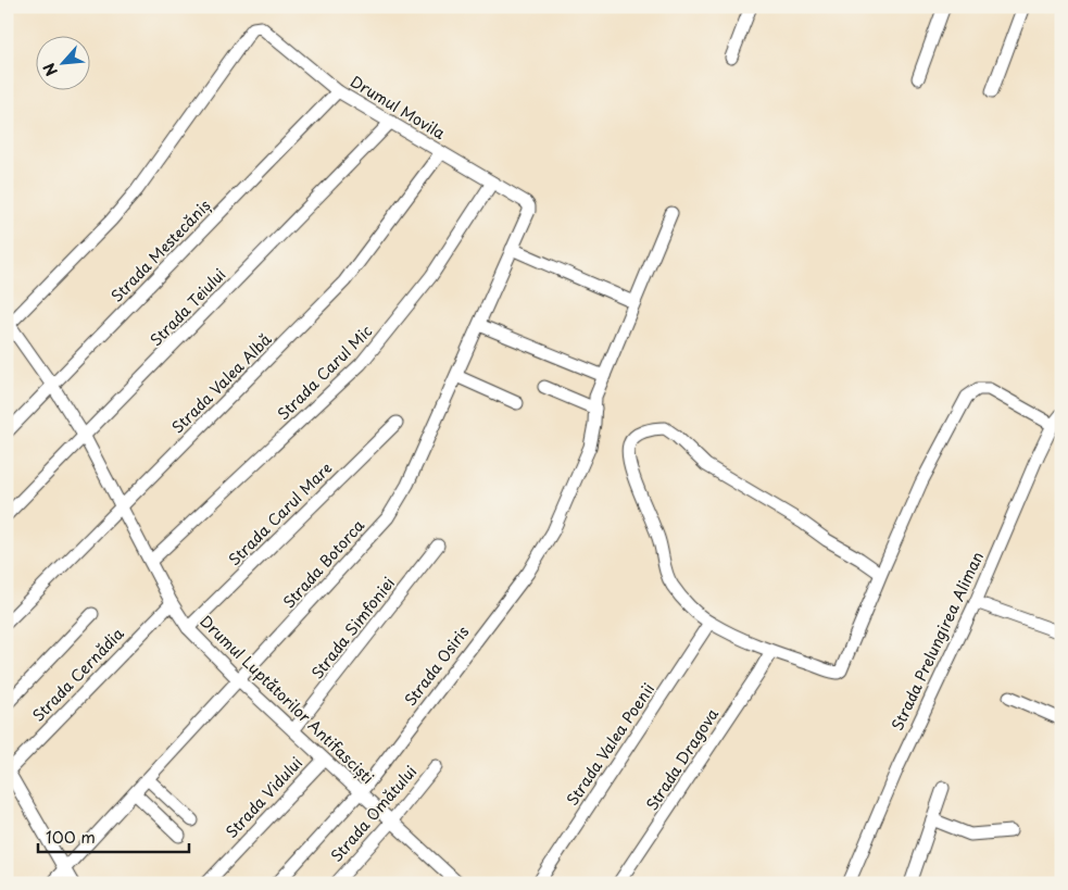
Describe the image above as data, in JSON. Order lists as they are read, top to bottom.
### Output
{
  "streets": {
    "street": [
      "Drumul Movila",
      "Strada Mestecăniș",
      "Strada Teiului",
      "Strada Carul Mic",
      "Strada Valea Albă",
      "Strada Carul Mare",
      "Strada Botorca",
      "Strada Simfoniei",
      "Strada Prelungirea Aliman",
      "Strada Osiris",
      "Strada Cernădia",
      "Drumul Luptătorilor Antifasciști",
      "Strada Valea Poenii",
      "Strada Dragova",
      "Strada Vidului",
      "Strada Omătului"
    ]
  },
  "crossings": [
    ["Drumul Movila", "Strada Mestecăniș"],
    ["Drumul Movila", "Strada Teiului"],
    ["Drumul Movila", "Strada Carul Mic"],
    ["Drumul Movila", "Strada Valea Albă"],
    ["Drumul Movila", "Strada Botorca"],
    ["Drumul Movila", "Drumul Luptătorilor Antifasciști"],
    ["Strada Mestecăniș", "Drumul Luptătorilor Antifasciști"],
    ["Strada Teiului", "Drumul Luptătorilor Antifasciști"],
    ["Strada Carul Mic", "Drumul Luptătorilor Antifasciști"],
    ["Strada Valea Albă", "Drumul Luptătorilor Antifasciști"],
    ["Strada Carul Mare", "Drumul Luptătorilor Antifasciști"],
    ["Strada Botorca", "Drumul Luptătorilor Antifasciști"],
    ["Strada Simfoniei", "Drumul Luptătorilor Antifasciști"],
    ["Strada Osiris", "Drumul Luptătorilor Antifasciști"],
    ["Strada Cernădia", "Drumul Luptătorilor Antifasciști"],
    ["Drumul Luptătorilor Antifasciști", "Strada Vidului"],
    ["Drumul Luptătorilor Antifasciști", "Strada Omătului"]
  ],
  "scale_bar": "100 m",
  "north": "bottom left"
}
